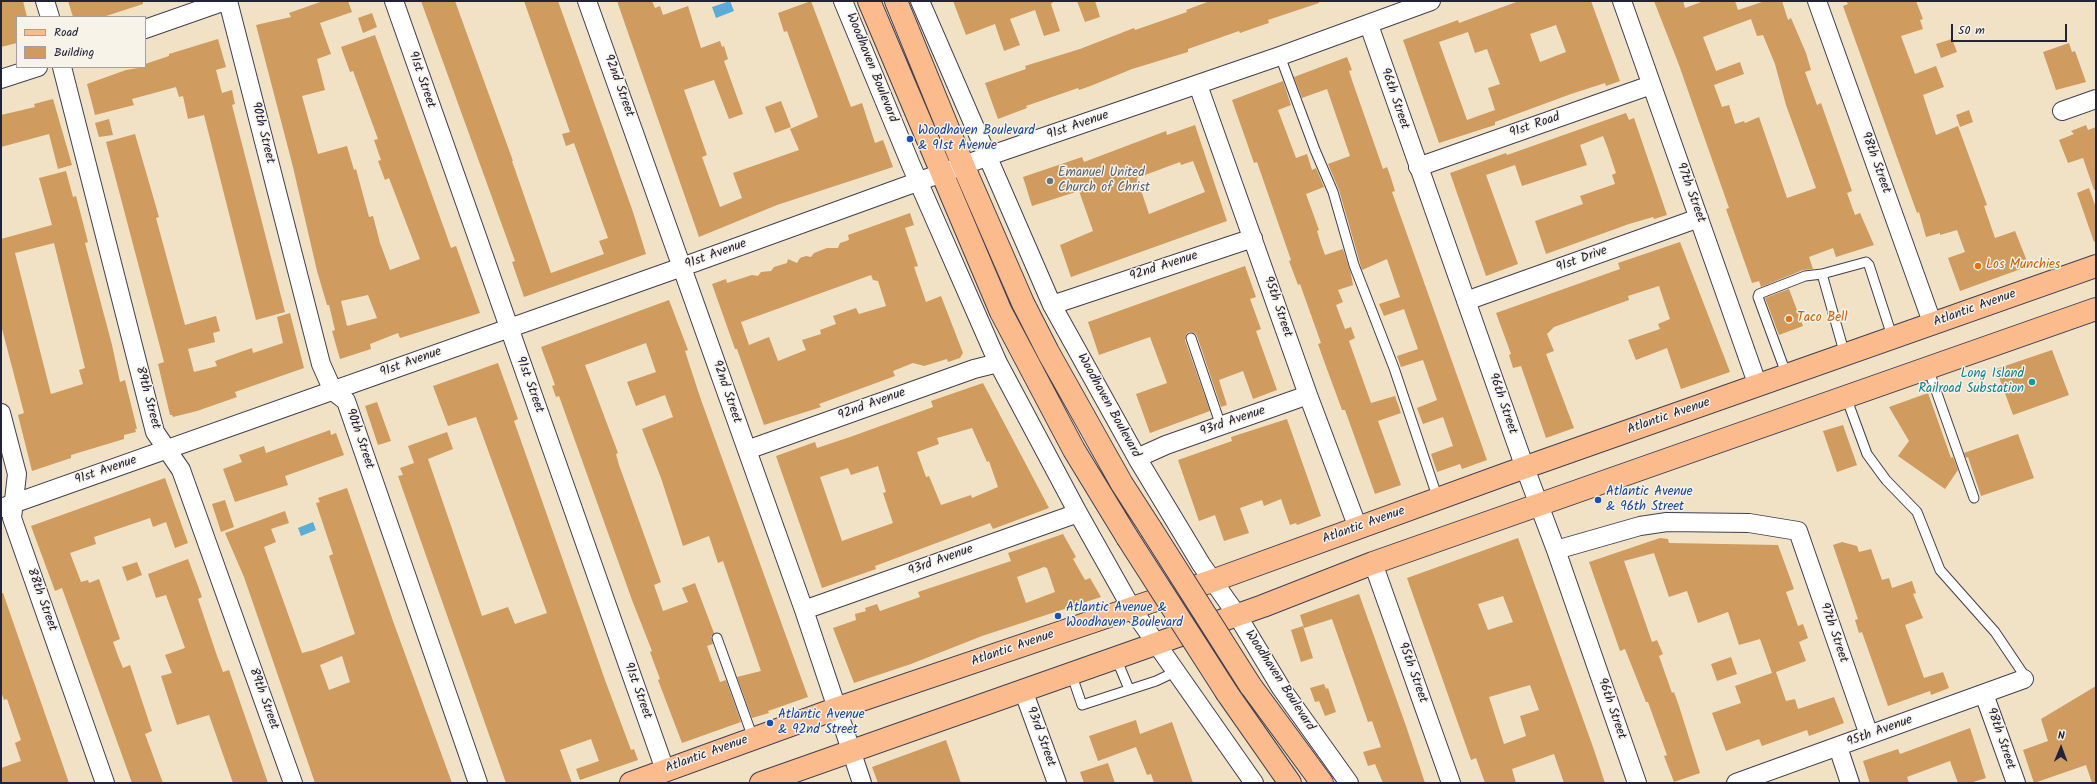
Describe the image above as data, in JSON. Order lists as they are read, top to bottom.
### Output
{
  "streets": {
    "main road": ["Woodhaven Boulevard", "Atlantic Avenue"],
    "street": [
      "91st Street",
      "92nd Street",
      "96th Street",
      "91st Avenue",
      "91st Road",
      "90th Street",
      "98th Street",
      "97th Street",
      "91st Drive",
      "92nd Avenue",
      "95th Street",
      "89th Street",
      "93rd Avenue",
      "88th Street",
      "95th Avenue",
      "93rd Street"
    ]
  },
  "crossings": [
    ["Woodhaven Boulevard", "91st Avenue"],
    ["Woodhaven Boulevard", "92nd Avenue"],
    ["Woodhaven Boulevard", "Atlantic Avenue"],
    ["Woodhaven Boulevard", "93rd Avenue"],
    ["91st Street", "91st Avenue"],
    ["91st Street", "Atlantic Avenue"],
    ["92nd Street", "91st Avenue"],
    ["92nd Street", "92nd Avenue"],
    ["92nd Street", "Atlantic Avenue"],
    ["92nd Street", "93rd Avenue"],
    ["96th Street", "91st Avenue"],
    ["96th Street", "91st Road"],
    ["96th Street", "97th Street"],
    ["96th Street", "91st Drive"],
    ["96th Street", "Atlantic Avenue"],
    ["91st Avenue", "90th Street"],
    ["91st Avenue", "95th Street"],
    ["91st Avenue", "89th Street"],
    ["91st Avenue", "88th Street"],
    ["91st Road", "97th Street"],
    ["98th Street", "Atlantic Avenue"],
    ["98th Street", "95th Avenue"],
    ["97th Street", "91st Drive"],
    ["97th Street", "Atlantic Avenue"],
    ["97th Street", "95th Avenue"],
    ["92nd Avenue", "95th Street"],
    ["95th Street", "Atlantic Avenue"],
    ["95th Street", "93rd Avenue"]
  ],
  "places": [
    "Woodhaven Boulevard & 91st Avenue",
    "Emanuel United Church of Christ",
    "Los Munchies",
    "Taco Bell",
    "Long Island Railroad Substation",
    "Atlantic Avenue & 96th Street",
    "Atlantic Avenue & Woodhaven Boulevard",
    "Atlantic Avenue & 92nd Street"
  ],
  "legend": ["Road", "Building"],
  "scale_bar": "50 m",
  "north": "top"
}
